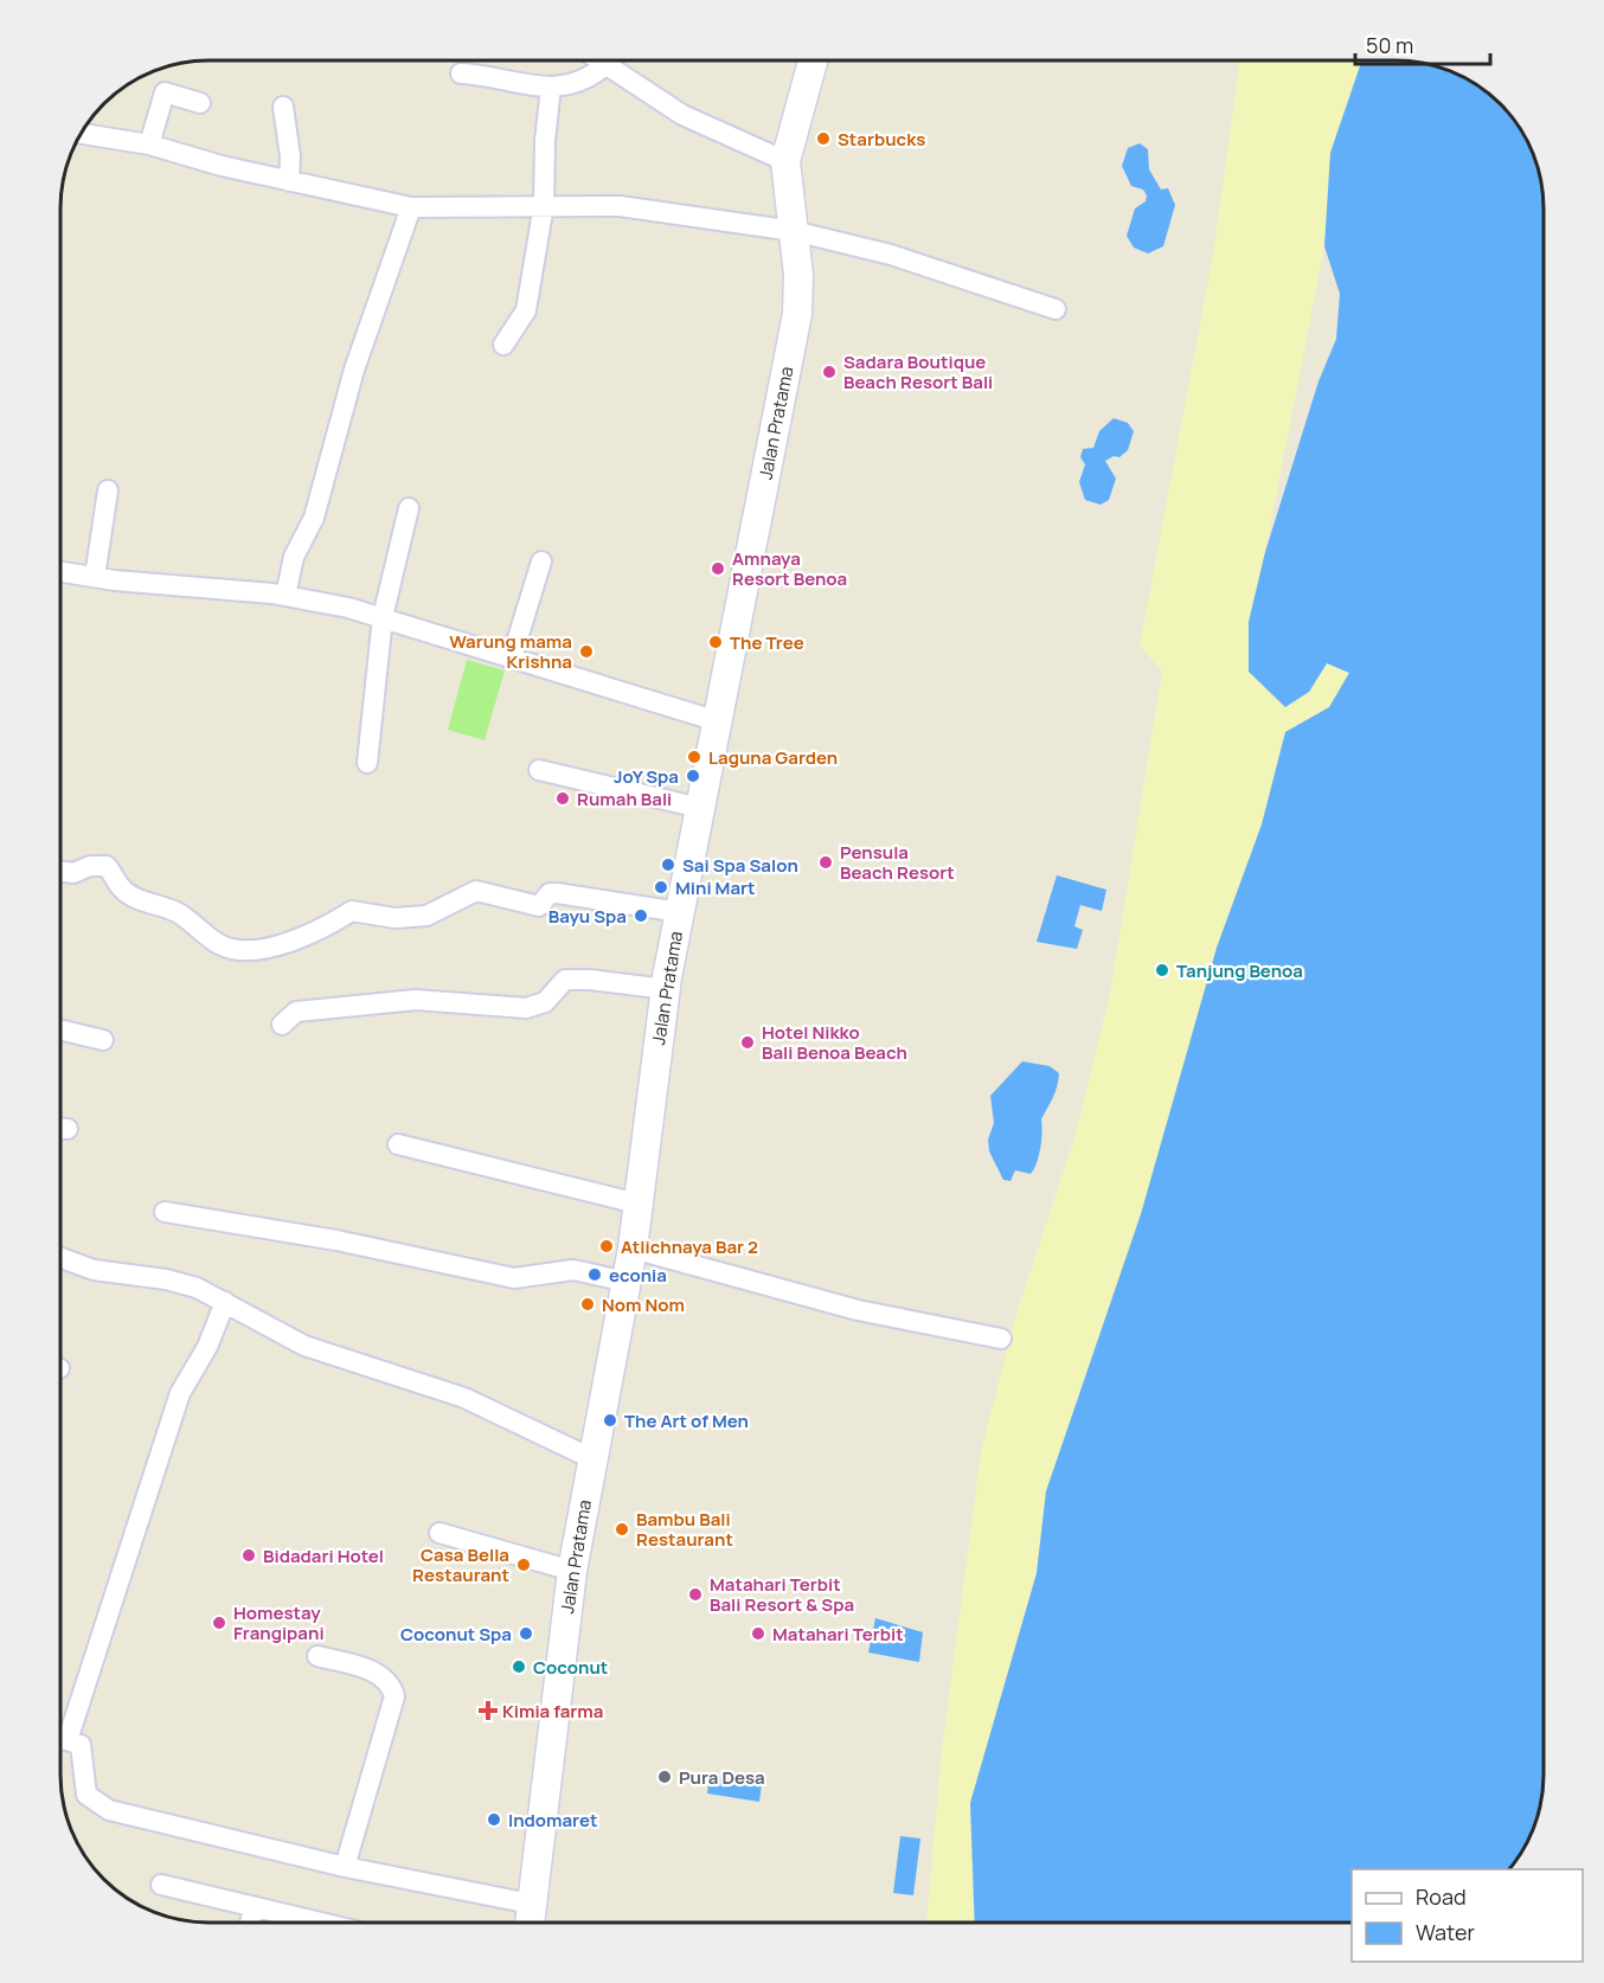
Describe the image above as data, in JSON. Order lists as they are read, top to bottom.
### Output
{
  "streets": {
    "street": ["Jalan Pratama"]
  },
  "places": {
    "other": [
      "Starbucks",
      "Sadara Boutique Beach Resort Bali",
      "Amnaya Resort Benoa",
      "The Tree",
      "Warung mama Krishna",
      "Laguna Garden",
      "JoY Spa",
      "Rumah Bali",
      "Pensula Beach Resort",
      "Sai Spa Salon",
      "Mini Mart",
      "Bayu Spa",
      "Tanjung Benoa",
      "Hotel Nikko Bali Benoa Beach",
      "Atlichnaya Bar 2",
      "econia",
      "Nom Nom",
      "The Art of Men",
      "Bambu Bali Restaurant",
      "Bidadari Hotel",
      "Casa Bella Restaurant",
      "Matahari Terbit Bali Resort & Spa",
      "Homestay Frangipani",
      "Coconut Spa",
      "Matahari Terbit",
      "Coconut",
      "Pura Desa",
      "Indomaret"
    ],
    "health": ["Kimia farma"]
  },
  "legend": ["Road", "Water"],
  "scale_bar": "50 m"
}
